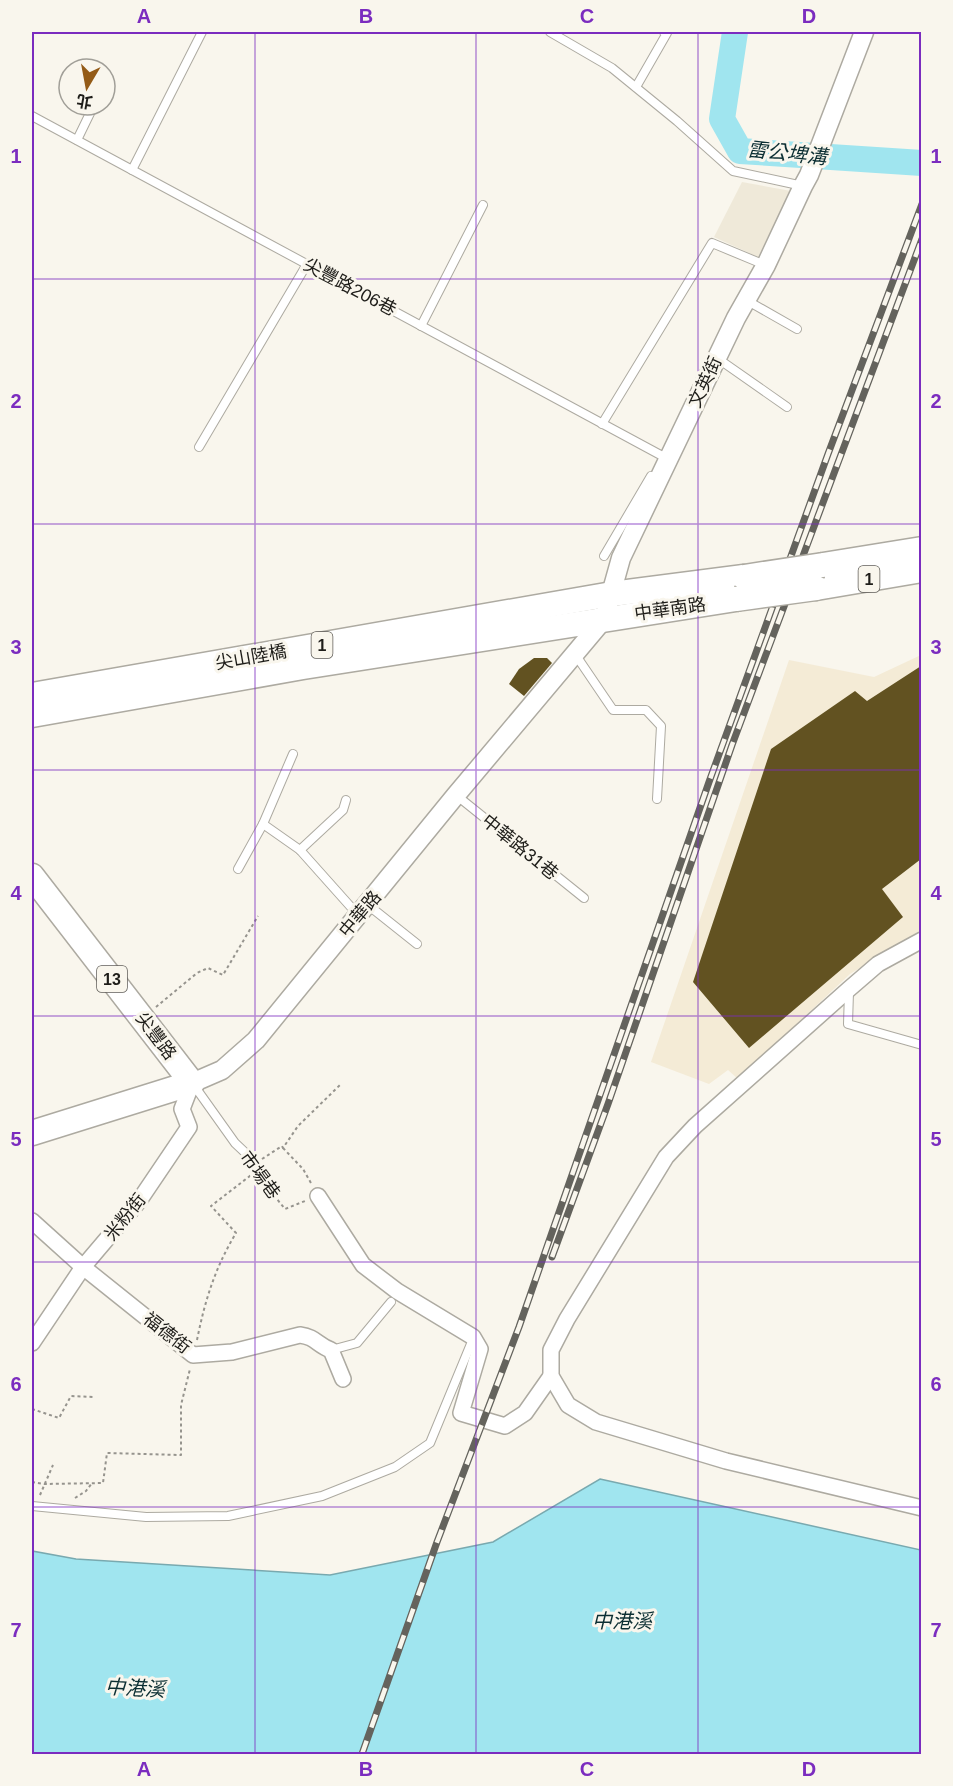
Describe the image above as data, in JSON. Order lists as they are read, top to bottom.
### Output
{
  "streets": {
    "main road": [
      "1",
      "中華南路",
      "尖山陸橋",
      "中華路",
      "13",
      "尖豐路"
    ],
    "street": ["文英街", "米粉街", "福德街"],
    "lane": ["尖豐路206巷", "中華路31巷", "市場巷"]
  },
  "crossings": [
    ["尖豐路206巷", "文英街"],
    ["文英街", "中華南路"],
    ["文英街", "尖山陸橋"],
    ["文英街", "中華路"],
    ["1", "中華南路"],
    ["中華南路", "尖山陸橋"],
    ["中華南路", "中華路"],
    ["尖山陸橋", "中華路"],
    ["中華路31巷", "中華路"],
    ["中華路", "尖豐路"],
    ["中華路", "市場巷"],
    ["中華路", "米粉街"],
    ["尖豐路", "市場巷"],
    ["尖豐路", "米粉街"],
    ["市場巷", "米粉街"],
    ["米粉街", "福德街"]
  ],
  "water": ["雷公埤溝", "中港溪"],
  "north": "bottom",
  "grid": {
    "columns": [
      "A",
      "B",
      "C",
      "D"
    ],
    "rows": [
      "1",
      "2",
      "3",
      "4",
      "5",
      "6",
      "7"
    ]
  }
}
